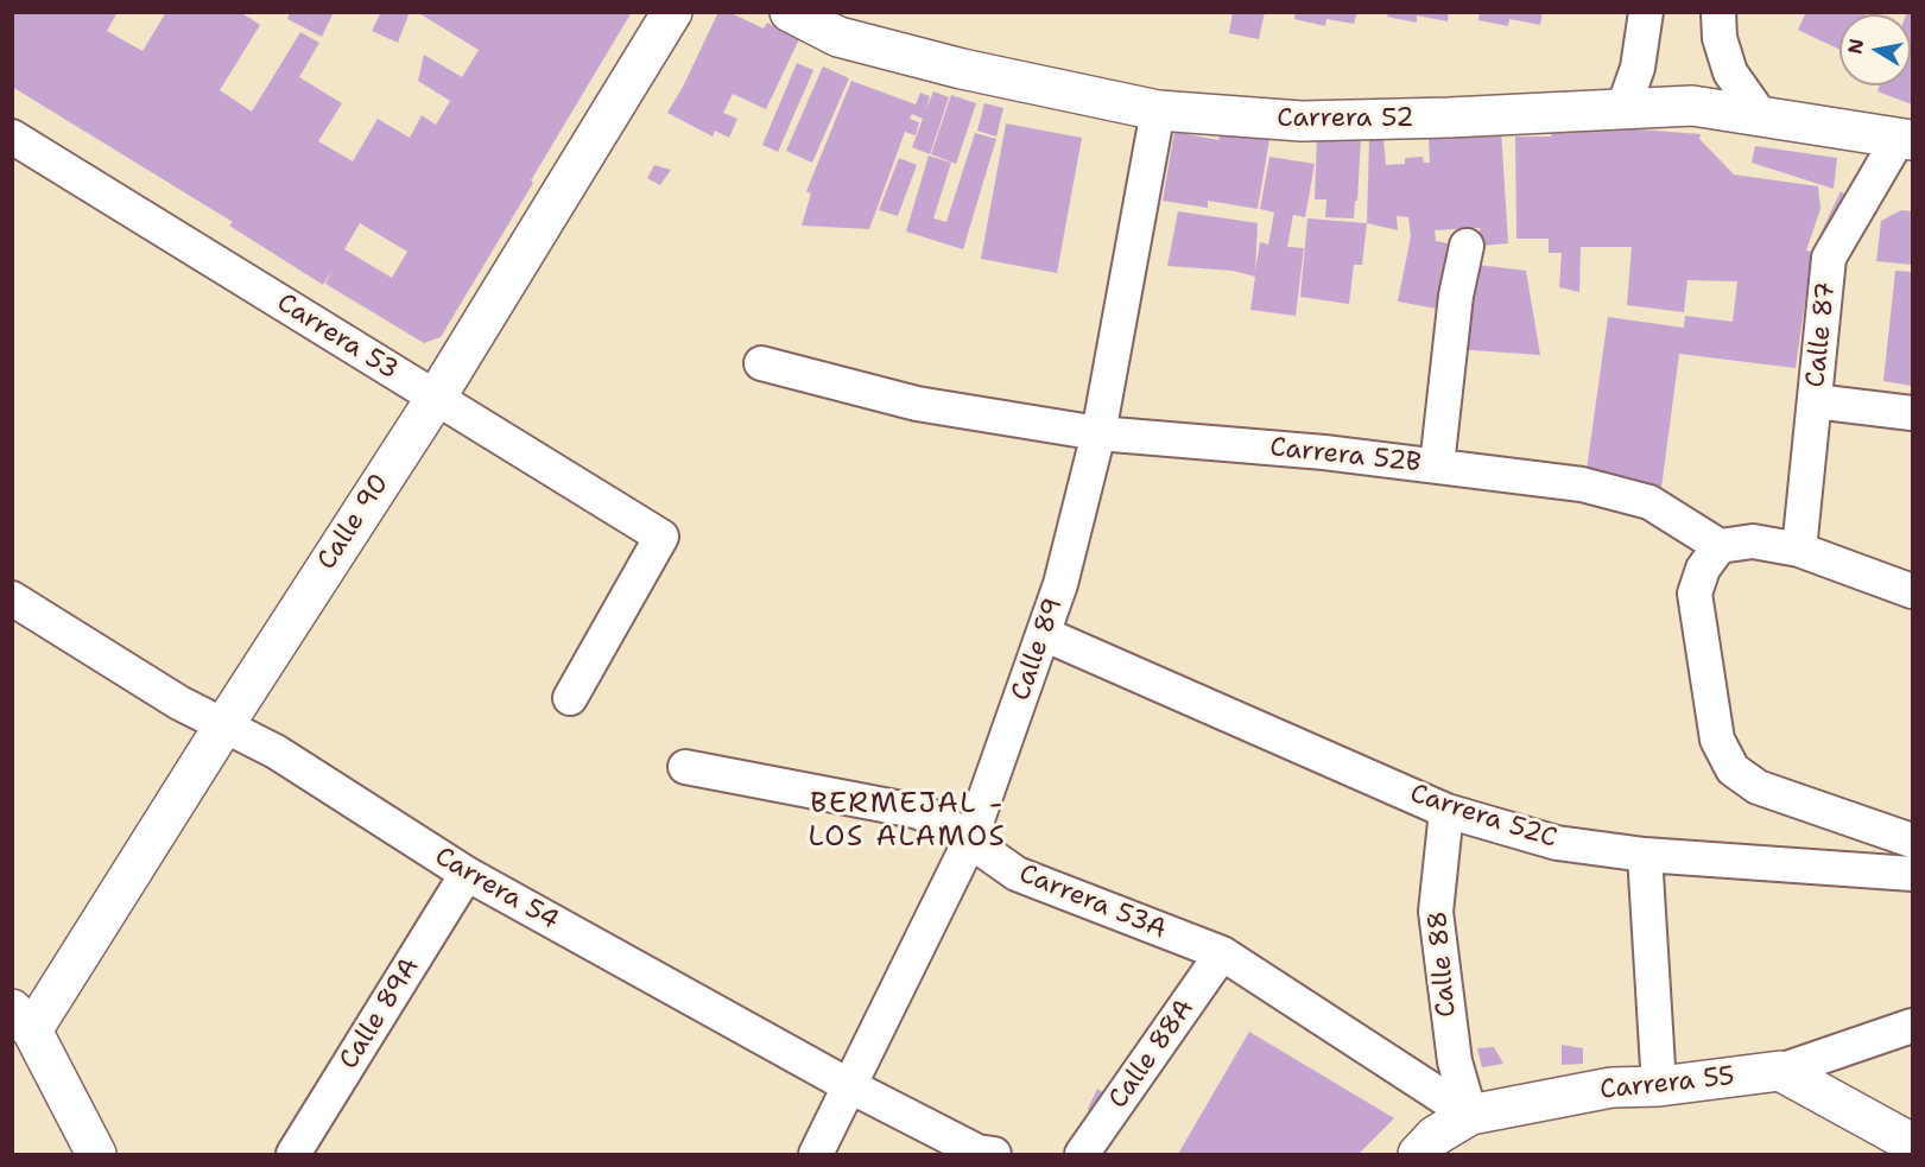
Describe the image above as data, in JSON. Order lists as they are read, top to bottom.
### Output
{
  "streets": {
    "street": [
      "Carrera 52",
      "Calle 87",
      "Carrera 53",
      "Carrera 52B",
      "Calle 90",
      "Calle 89",
      "Carrera 52C",
      "Carrera 54",
      "Carrera 53A",
      "Calle 88",
      "Calle 89A",
      "Calle 88A",
      "Carrera 55"
    ]
  },
  "crossings": [
    ["Carrera 52", "Calle 87"],
    ["Carrera 52", "Calle 89"],
    ["Carrera 53", "Calle 90"],
    ["Carrera 52B", "Calle 89"],
    ["Calle 90", "Carrera 54"],
    ["Calle 89", "Carrera 52C"],
    ["Calle 89", "Carrera 54"],
    ["Calle 89", "Carrera 53A"],
    ["Carrera 52C", "Calle 88"],
    ["Carrera 54", "Calle 89A"],
    ["Carrera 53A", "Calle 88"],
    ["Carrera 53A", "Calle 88A"],
    ["Carrera 53A", "Carrera 55"],
    ["Calle 88", "Carrera 55"]
  ],
  "districts": ["BERMEJAL - LOS ALAMOS"],
  "north": "left"
}
